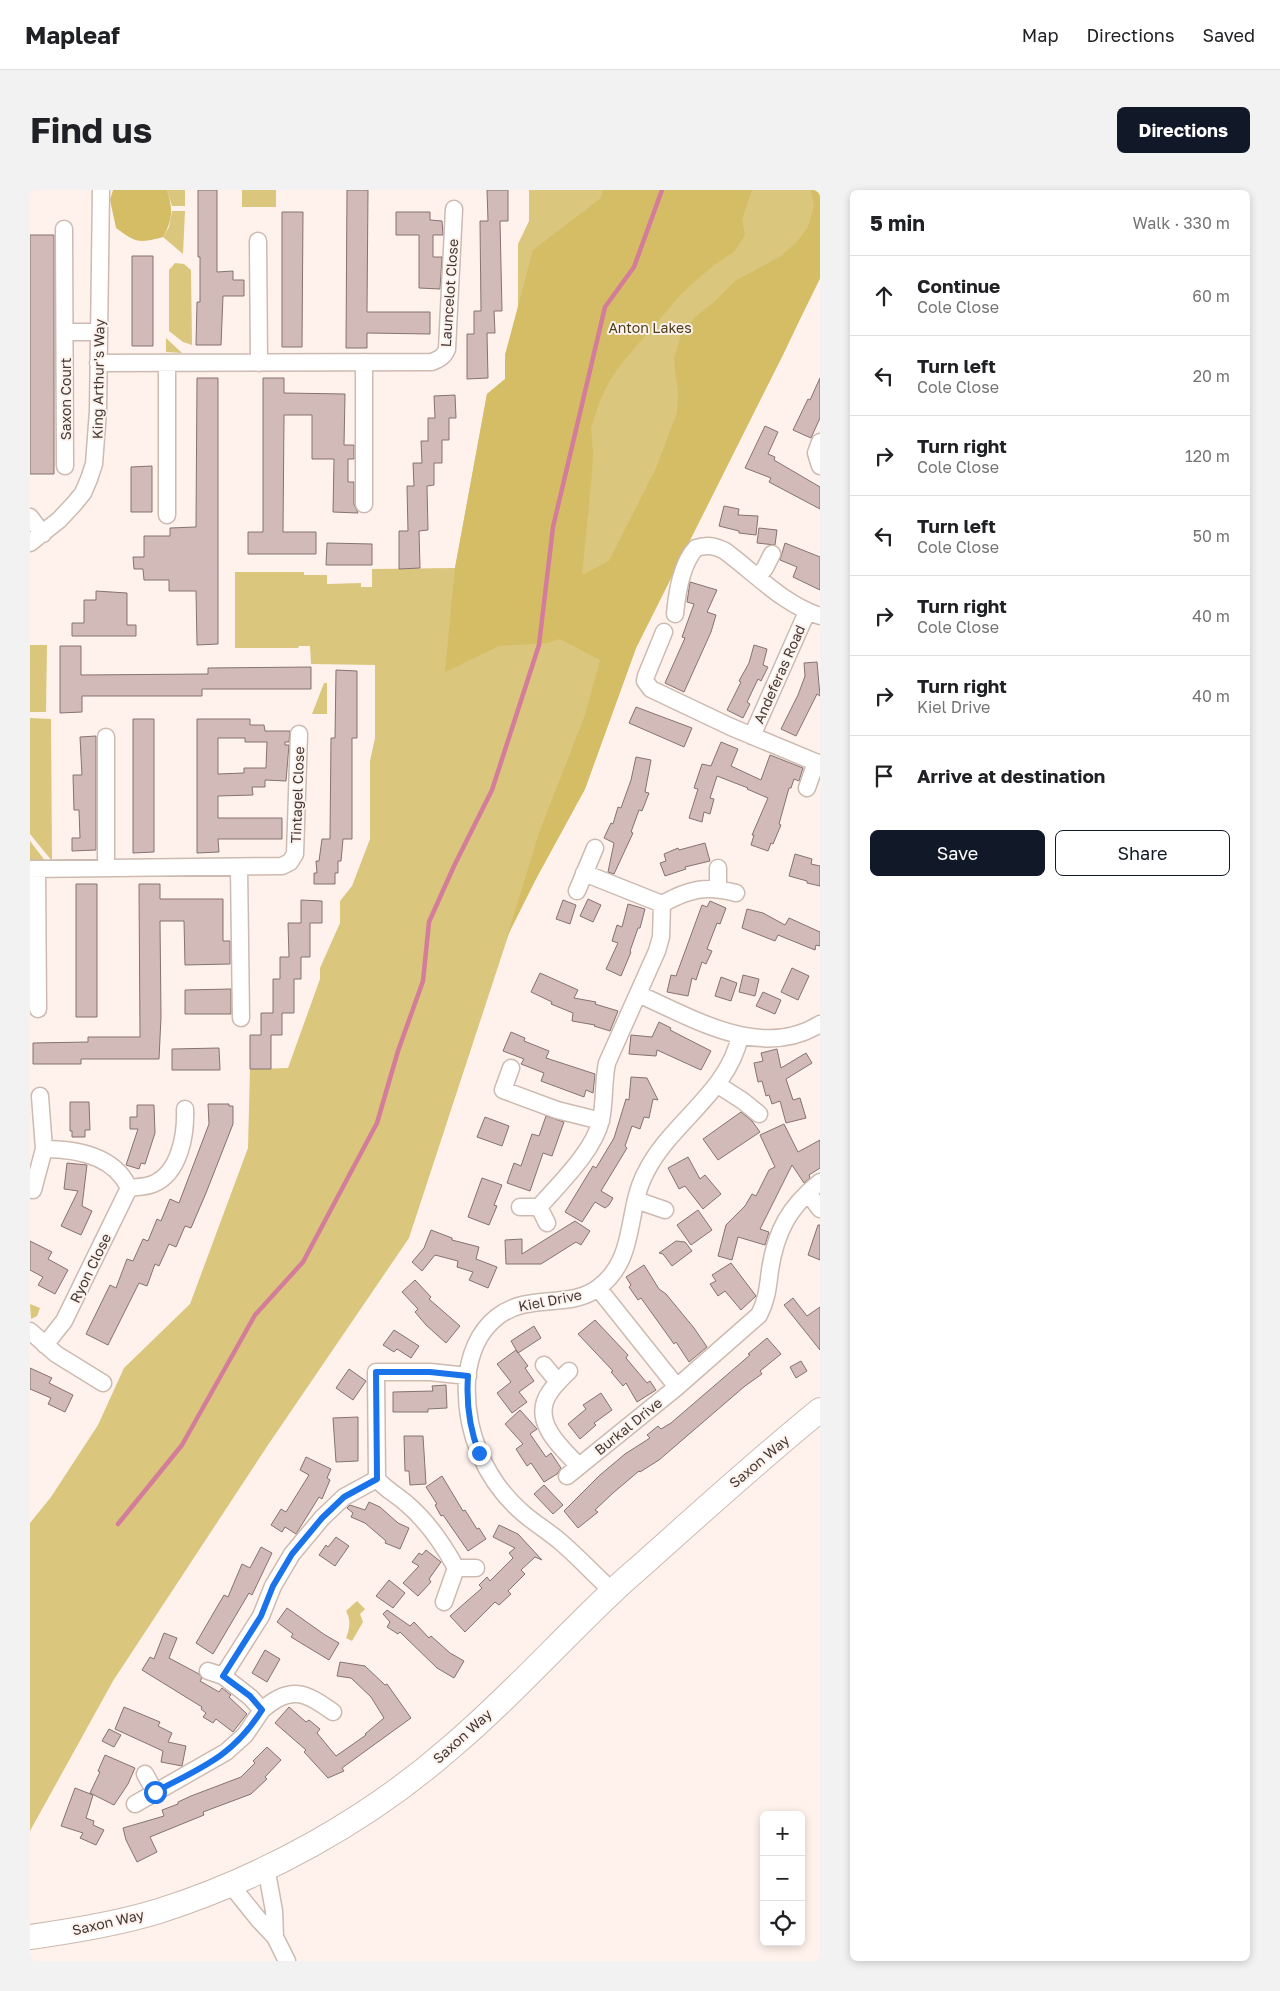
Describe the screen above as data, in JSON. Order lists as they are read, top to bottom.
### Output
{
  "streets": {
    "street": [
      "Launcelot Close",
      "King Arthur's Way",
      "Saxon Court",
      "Andeferas Road",
      "Tintagel Close",
      "Ryon Close",
      "Kiel Drive",
      "Burkal Drive",
      "Saxon Way"
    ]
  },
  "crossings": [
    ["Launcelot Close", "King Arthur's Way"],
    ["Kiel Drive", "Saxon Way"]
  ],
  "parks": ["Anton Lakes"],
  "page": {
    "header": "Mapleaf",
    "nav": ["Map", "Directions", "Saved"],
    "buttons": [
      "Directions",
      ["Save", "Share"]
    ],
    "title": "Find us",
    "heading": ["5 min", "Walk · 330 m"],
    "list": [
      ["Continue", "Cole Close", "60 m"],
      ["Turn left", "Cole Close", "20 m"],
      ["Turn right", "Cole Close", "120 m"],
      ["Turn left", "Cole Close", "50 m"],
      ["Turn right", "Cole Close", "40 m"],
      ["Turn right", "Kiel Drive", "40 m"],
      "Arrive at destination"
    ],
    "map_buttons": ["+", "−"]
  }
}
